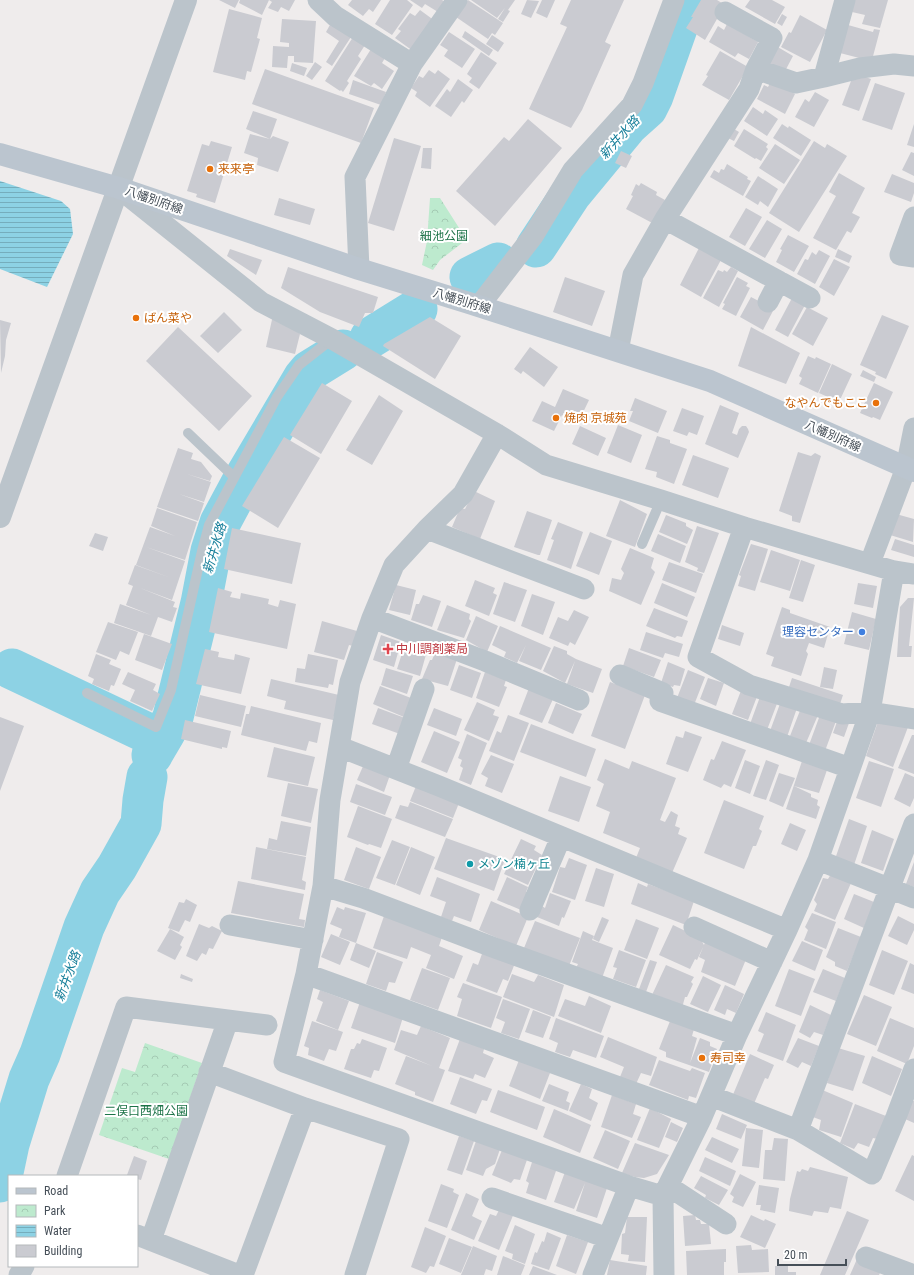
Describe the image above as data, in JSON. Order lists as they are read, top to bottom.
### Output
{
  "streets": {
    "main road": ["八幡別府線"]
  },
  "water": ["新井水路"],
  "parks": ["細池公園", "二俣口西畑公園"],
  "places": {
    "other": [
      "来来亭",
      "ばん菜や",
      "なやんでもここ",
      "焼肉 京城苑",
      "理容センター",
      "メゾン楠ヶ丘",
      "寿司幸"
    ],
    "health": ["中川調剤薬局"]
  },
  "legend": [
    "Road",
    "Park",
    "Water",
    "Building"
  ],
  "scale_bar": "20 m"
}
